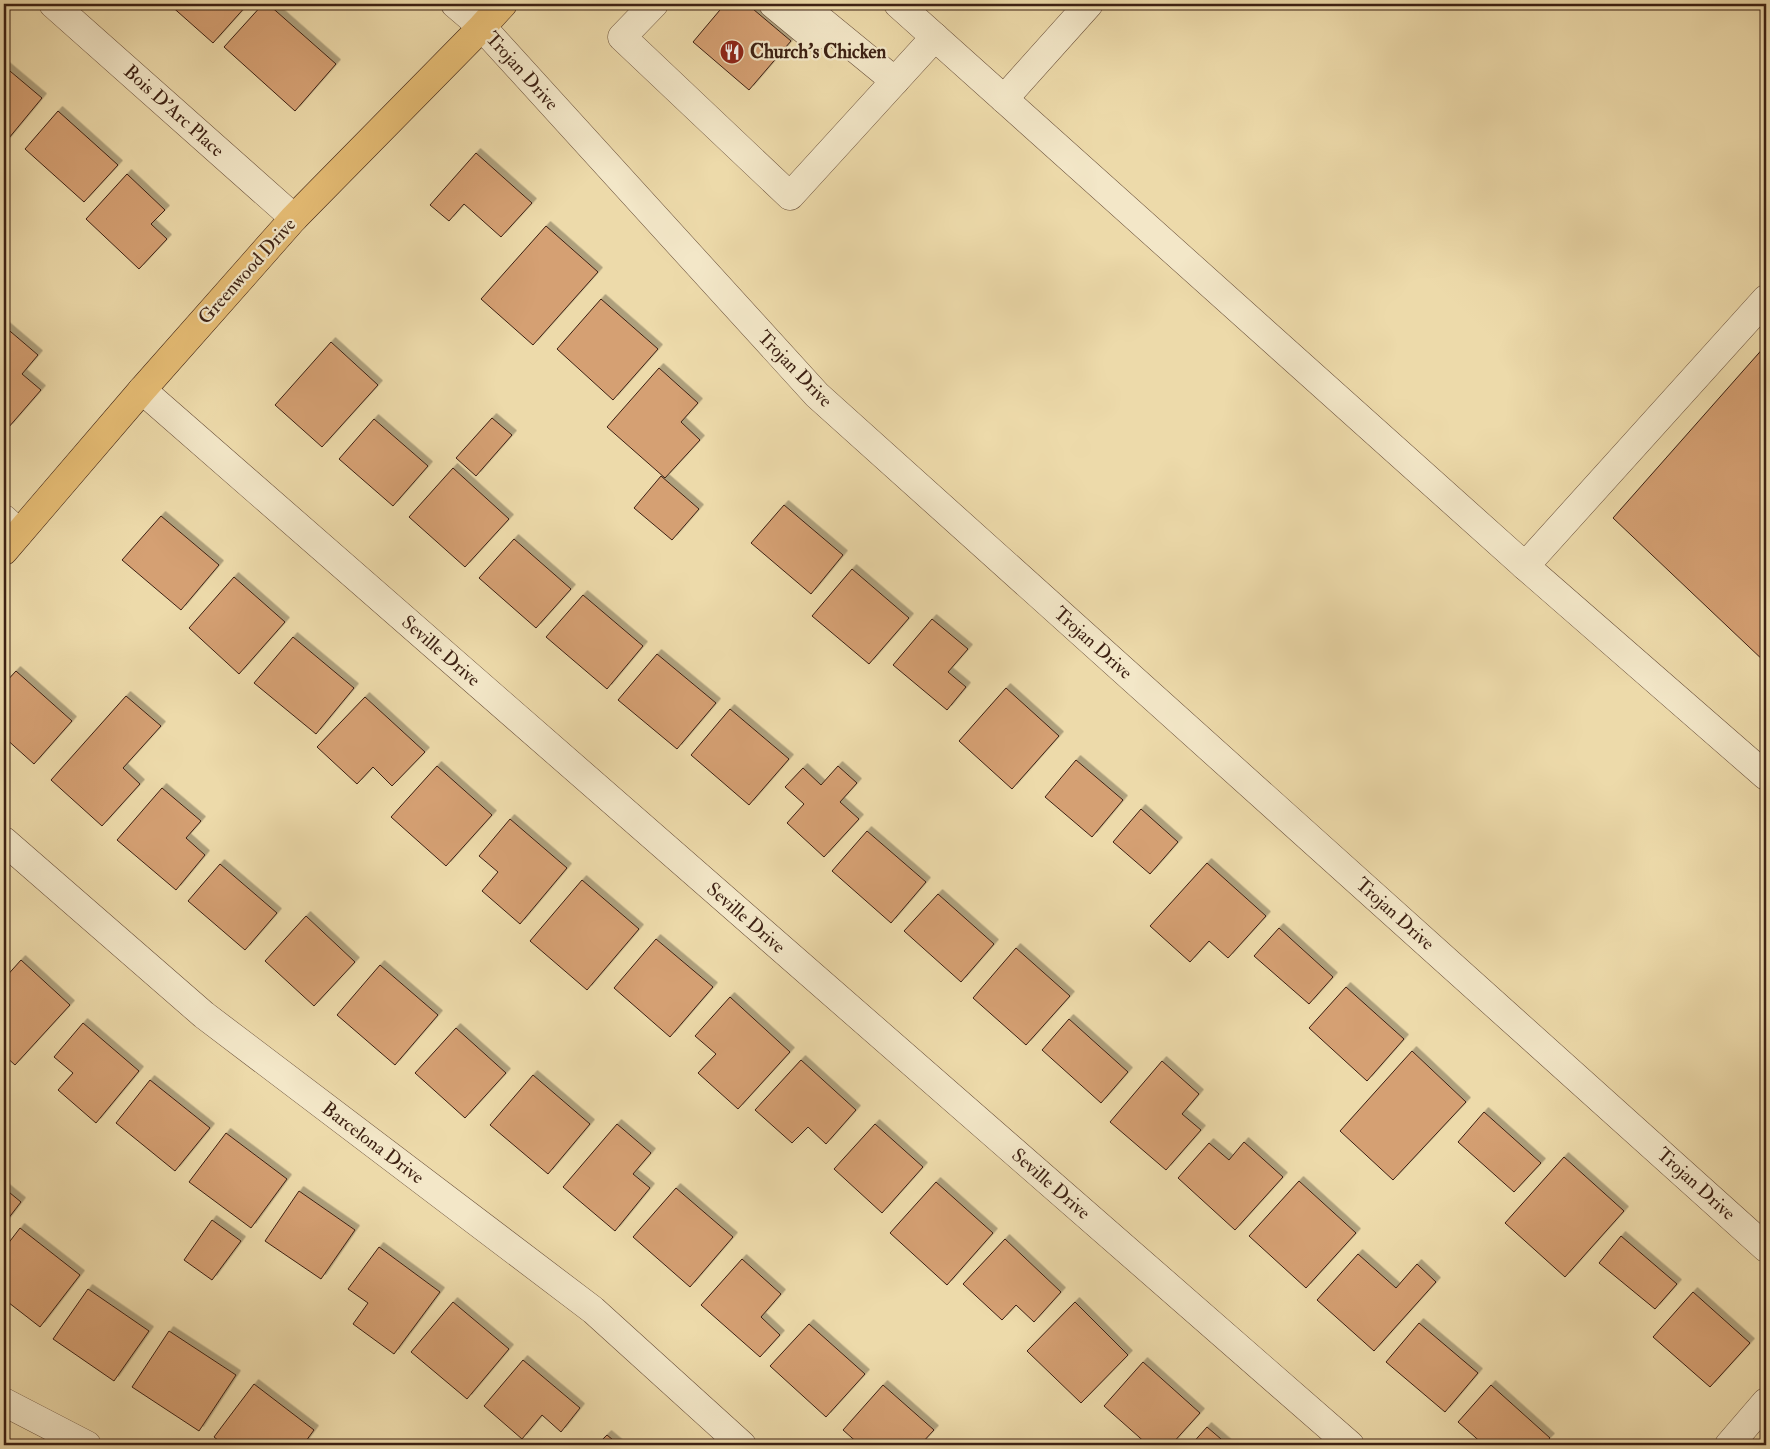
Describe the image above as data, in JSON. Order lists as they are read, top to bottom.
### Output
{
  "streets": {
    "main road": ["Greenwood Drive"],
    "street": [
      "Trojan Drive",
      "Bois D'Arc Place",
      "Seville Drive",
      "Barcelona Drive"
    ]
  },
  "crossings": [
    ["Trojan Drive", "Greenwood Drive"],
    ["Bois D'Arc Place", "Greenwood Drive"],
    ["Greenwood Drive", "Seville Drive"]
  ],
  "places": {
    "restaurant": ["Church's Chicken"]
  }
}
